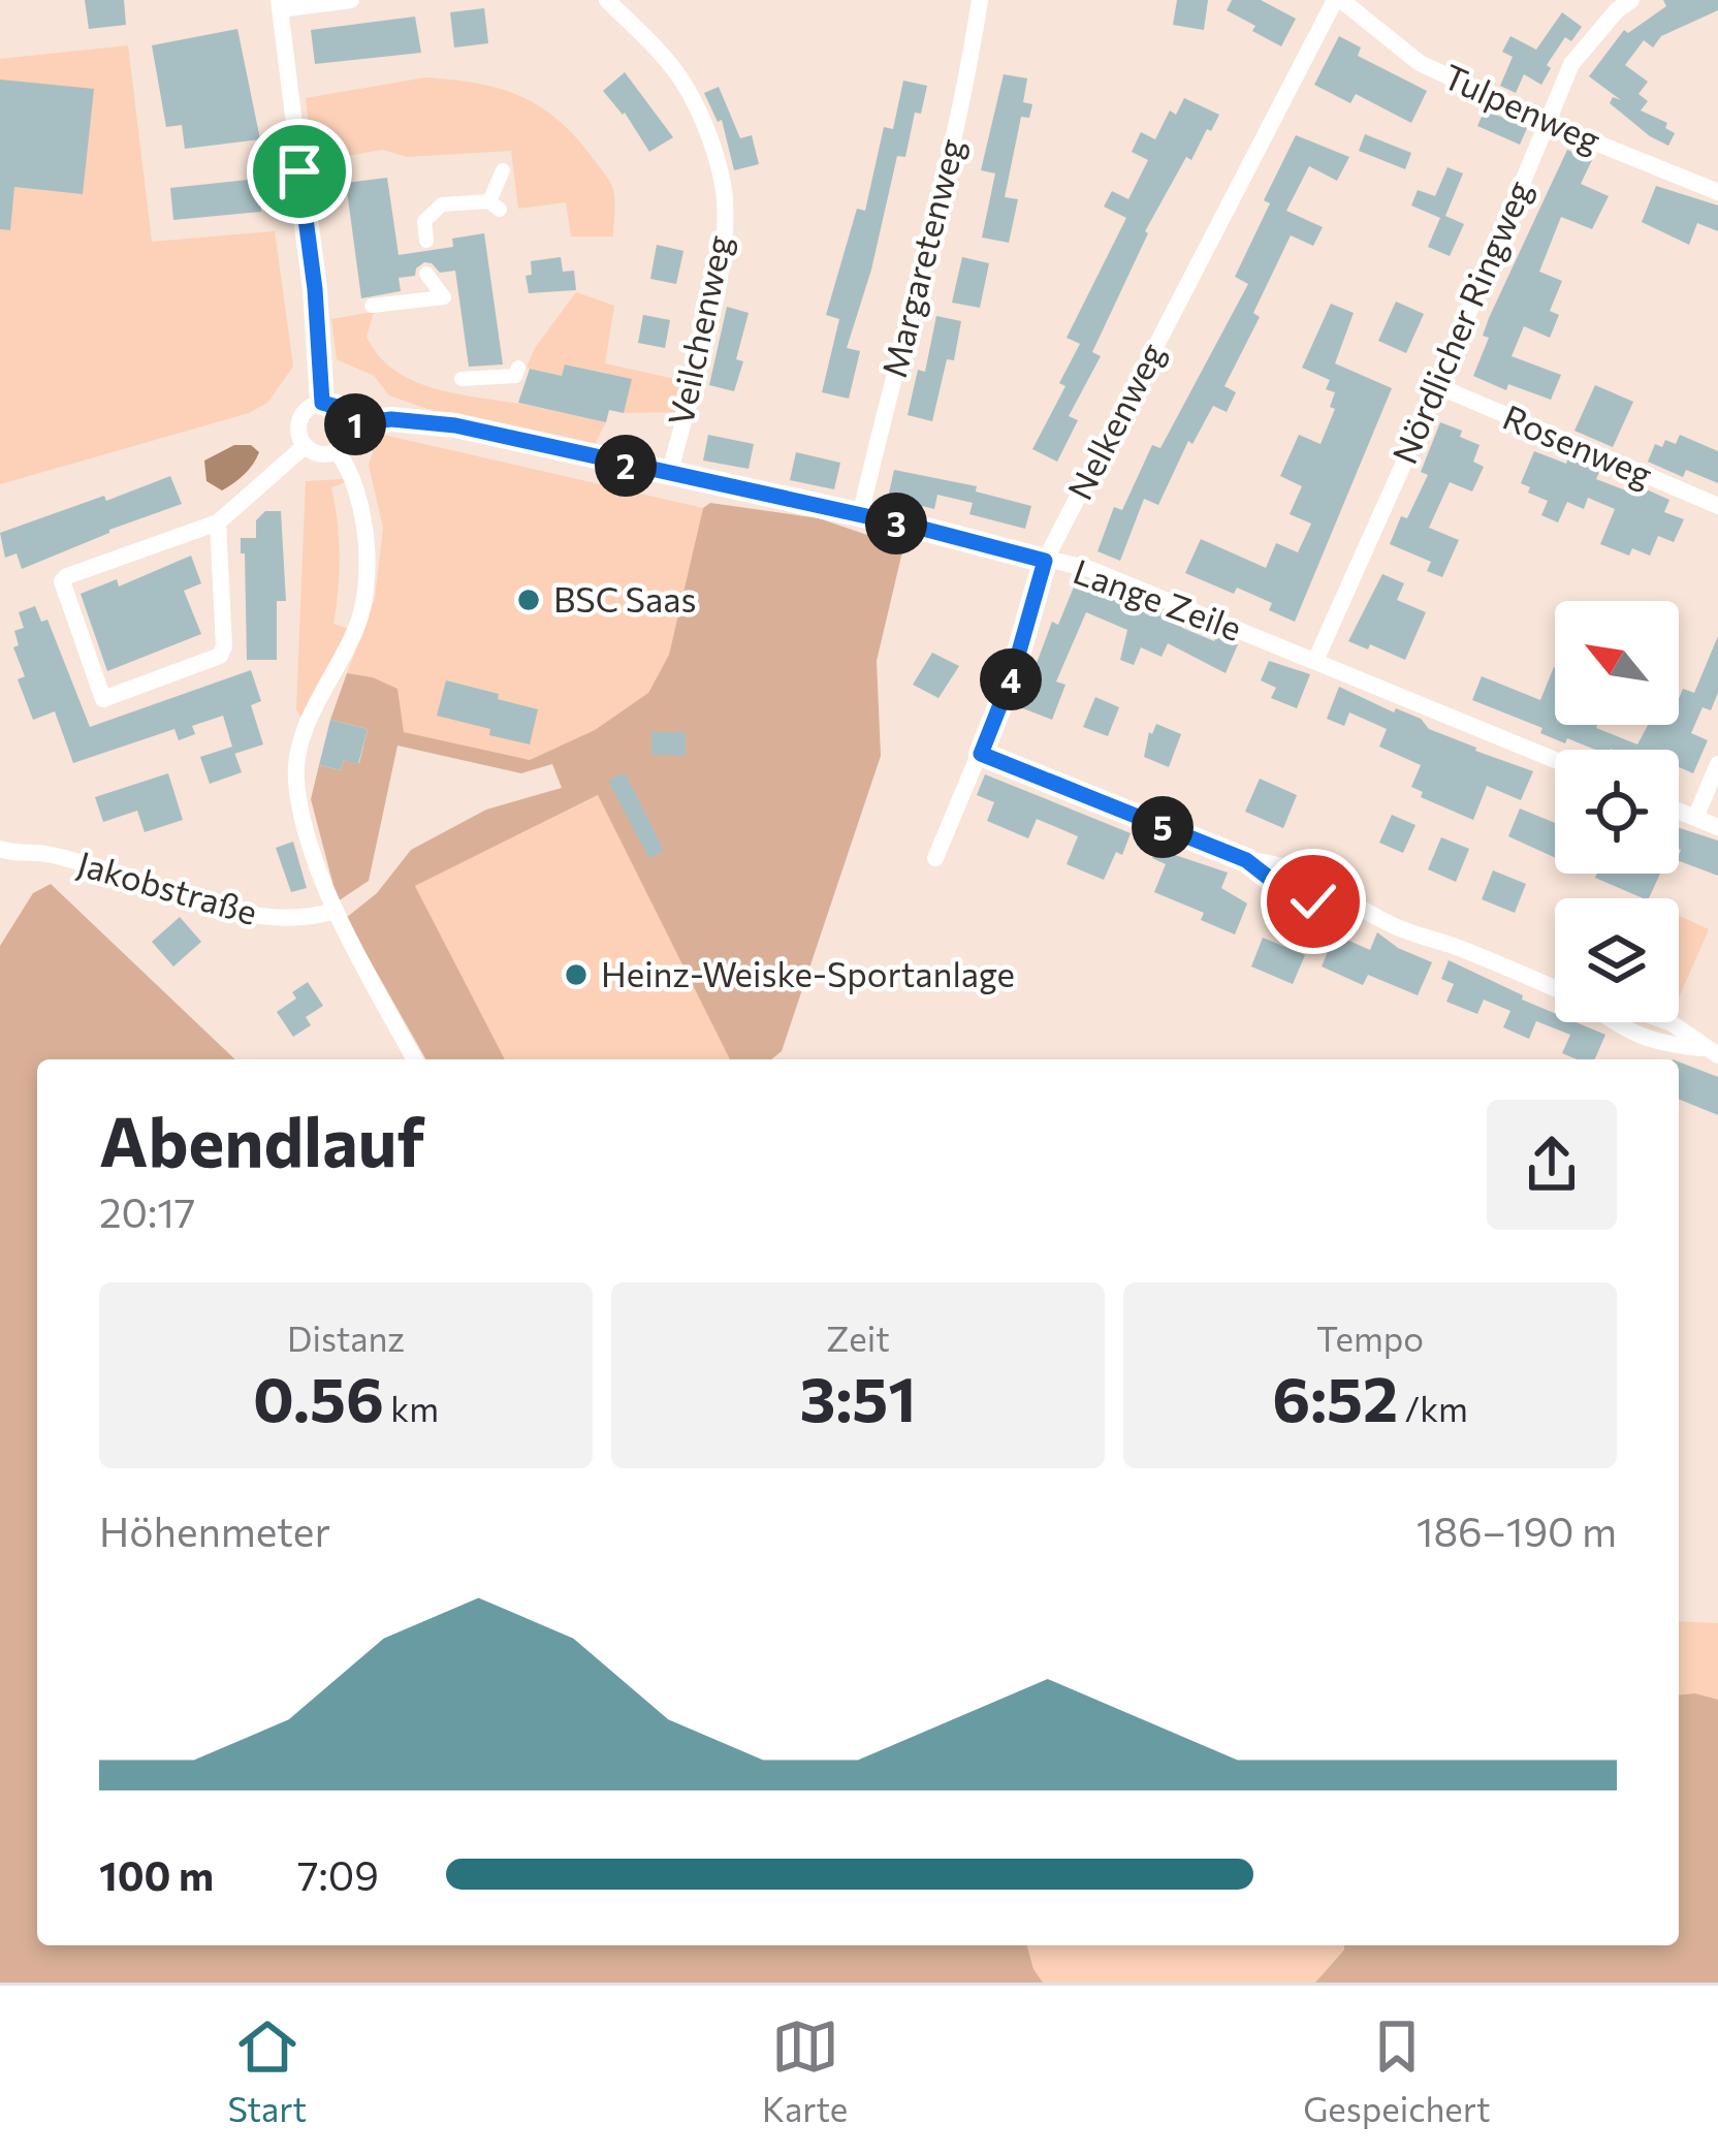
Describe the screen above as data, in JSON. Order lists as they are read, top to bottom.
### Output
{
  "streets": {
    "street": [
      "Tulpenweg",
      "Margaretenweg",
      "Nördlicher Ringweg",
      "Veilchenweg",
      "Nelkenweg",
      "Rosenweg",
      "Lange Zeile",
      "Jakobstraße"
    ]
  },
  "crossings": [
    ["Tulpenweg", "Nördlicher Ringweg"],
    ["Tulpenweg", "Nelkenweg"],
    ["Margaretenweg", "Lange Zeile"],
    ["Nördlicher Ringweg", "Rosenweg"],
    ["Nördlicher Ringweg", "Lange Zeile"],
    ["Veilchenweg", "Lange Zeile"],
    ["Nelkenweg", "Lange Zeile"]
  ],
  "places": ["BSC Saas", "Heinz-Weiske-Sportanlage"],
  "north": "top left",
  "page": {
    "pins": [
      "1",
      "2",
      "3",
      "4",
      "5"
    ],
    "heading": ["Abendlauf", "20:17"],
    "stats": [
      ["Distanz", "0.56 km"],
      ["Zeit", "3:51"],
      ["Tempo", "6:52 /km"]
    ],
    "chart": ["Höhenmeter", "186–190 m"],
    "list": [
      {
        "name": "100 m",
        "note": "7:09"
      }
    ],
    "tabs": ["Start", "Karte", "Gespeichert"]
  }
}
